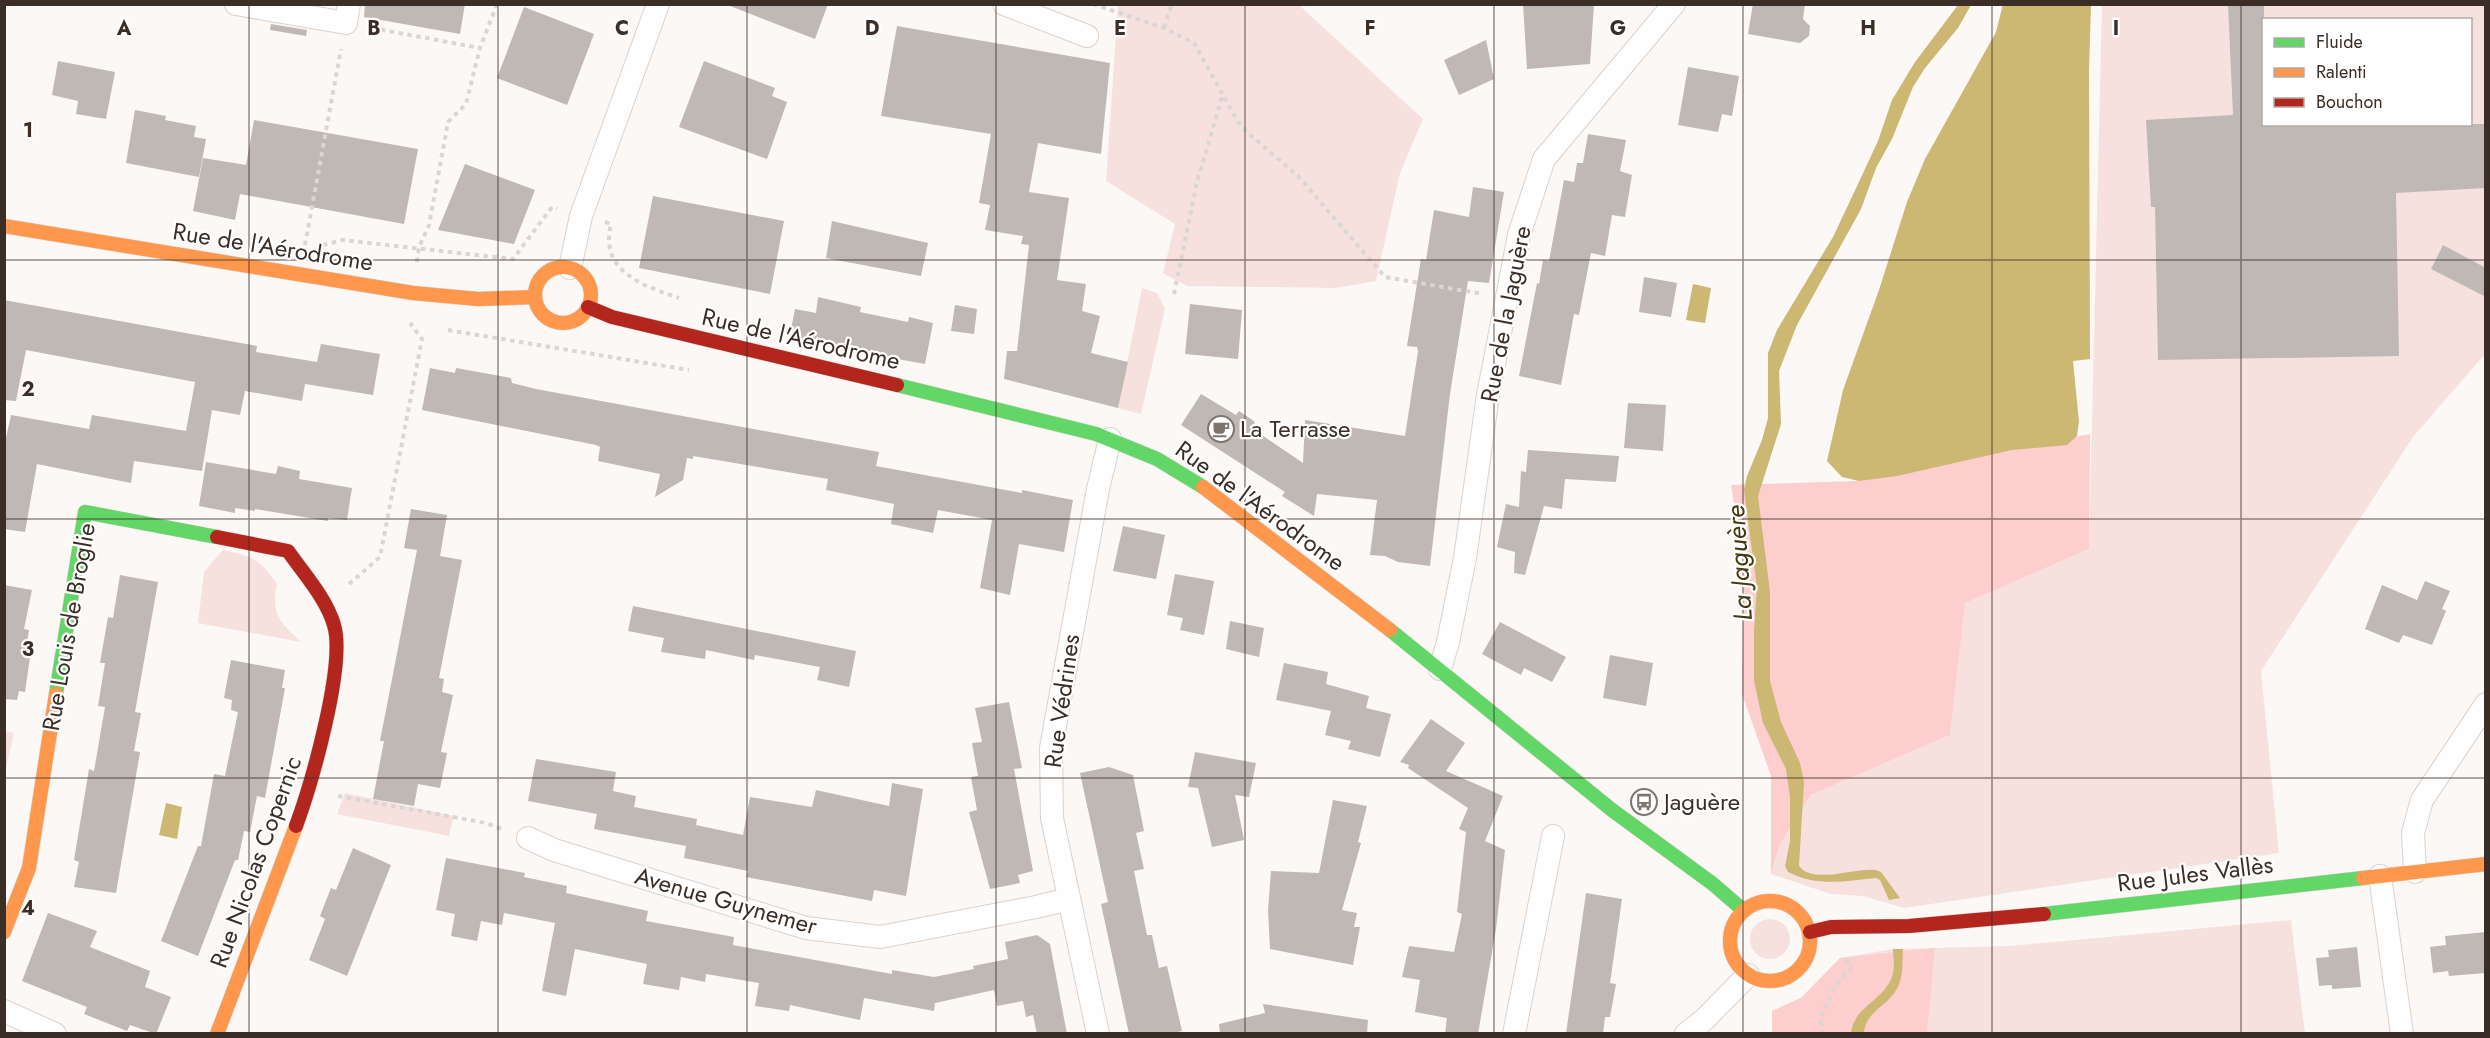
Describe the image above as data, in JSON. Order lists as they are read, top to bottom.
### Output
{
  "streets": {
    "street": [
      "Rue de l'Aérodrome",
      "Rue de la Jaguère",
      "Rue Louis de Broglie",
      "Rue Védrines",
      "Rue Nicolas Copernic",
      "Rue Jules Vallès",
      "Avenue Guynemer"
    ]
  },
  "crossings": [
    ["Rue de l'Aérodrome", "Rue de la Jaguère"],
    ["Rue de l'Aérodrome", "Rue Védrines"],
    ["Rue de l'Aérodrome", "Rue Jules Vallès"],
    ["Rue Louis de Broglie", "Rue Nicolas Copernic"],
    ["Rue Védrines", "Avenue Guynemer"]
  ],
  "water": ["La Jaguère"],
  "places": {
    "cafe": ["La Terrasse"],
    "bus stop": ["Jaguère"]
  },
  "legend": ["Fluide", "Ralenti", "Bouchon"],
  "grid": {
    "columns": [
      "A",
      "B",
      "C",
      "D",
      "E",
      "F",
      "G",
      "H",
      "I"
    ],
    "rows": [
      "1",
      "2",
      "3",
      "4"
    ]
  }
}
